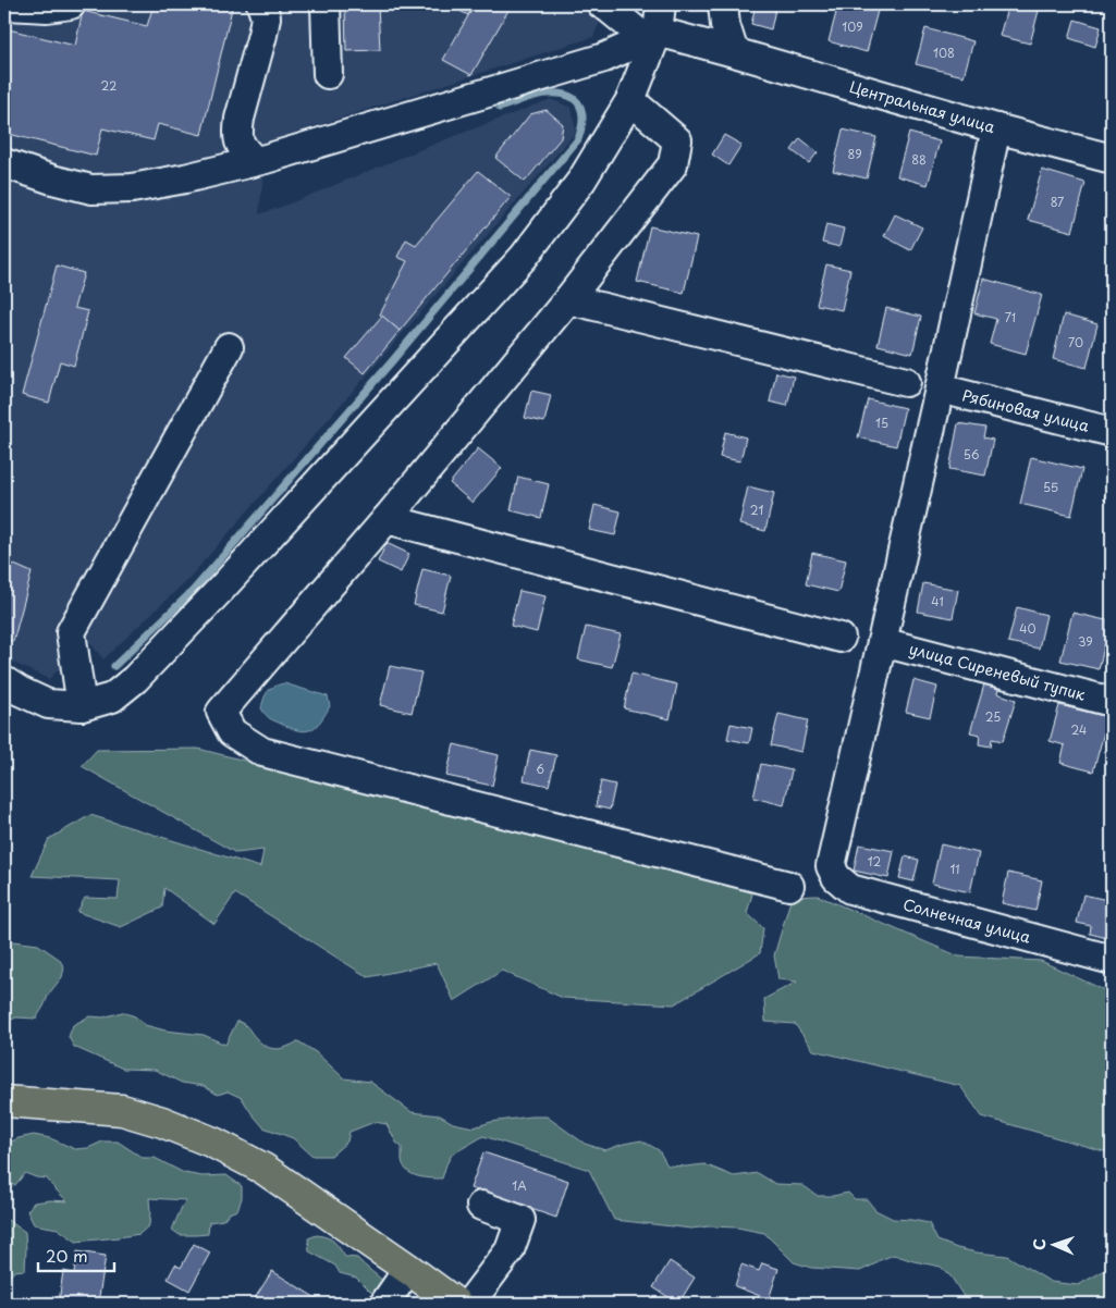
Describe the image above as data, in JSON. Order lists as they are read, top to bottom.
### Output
{
  "streets": {
    "street": [
      "Центральная улица",
      "Рябиновая улица",
      "улица Сиреневый тупик",
      "Солнечная улица"
    ]
  },
  "crossings": [
    ["улица Сиреневый тупик", "Солнечная улица"]
  ],
  "house_numbers": [
    "109",
    "108",
    "22",
    "89",
    "88",
    "87",
    "71",
    "70",
    "15",
    "56",
    "55",
    "21",
    "41",
    "40",
    "39",
    "25",
    "24",
    "6",
    "12",
    "11",
    "1А"
  ],
  "scale_bar": "20 m",
  "north": "left"
}
